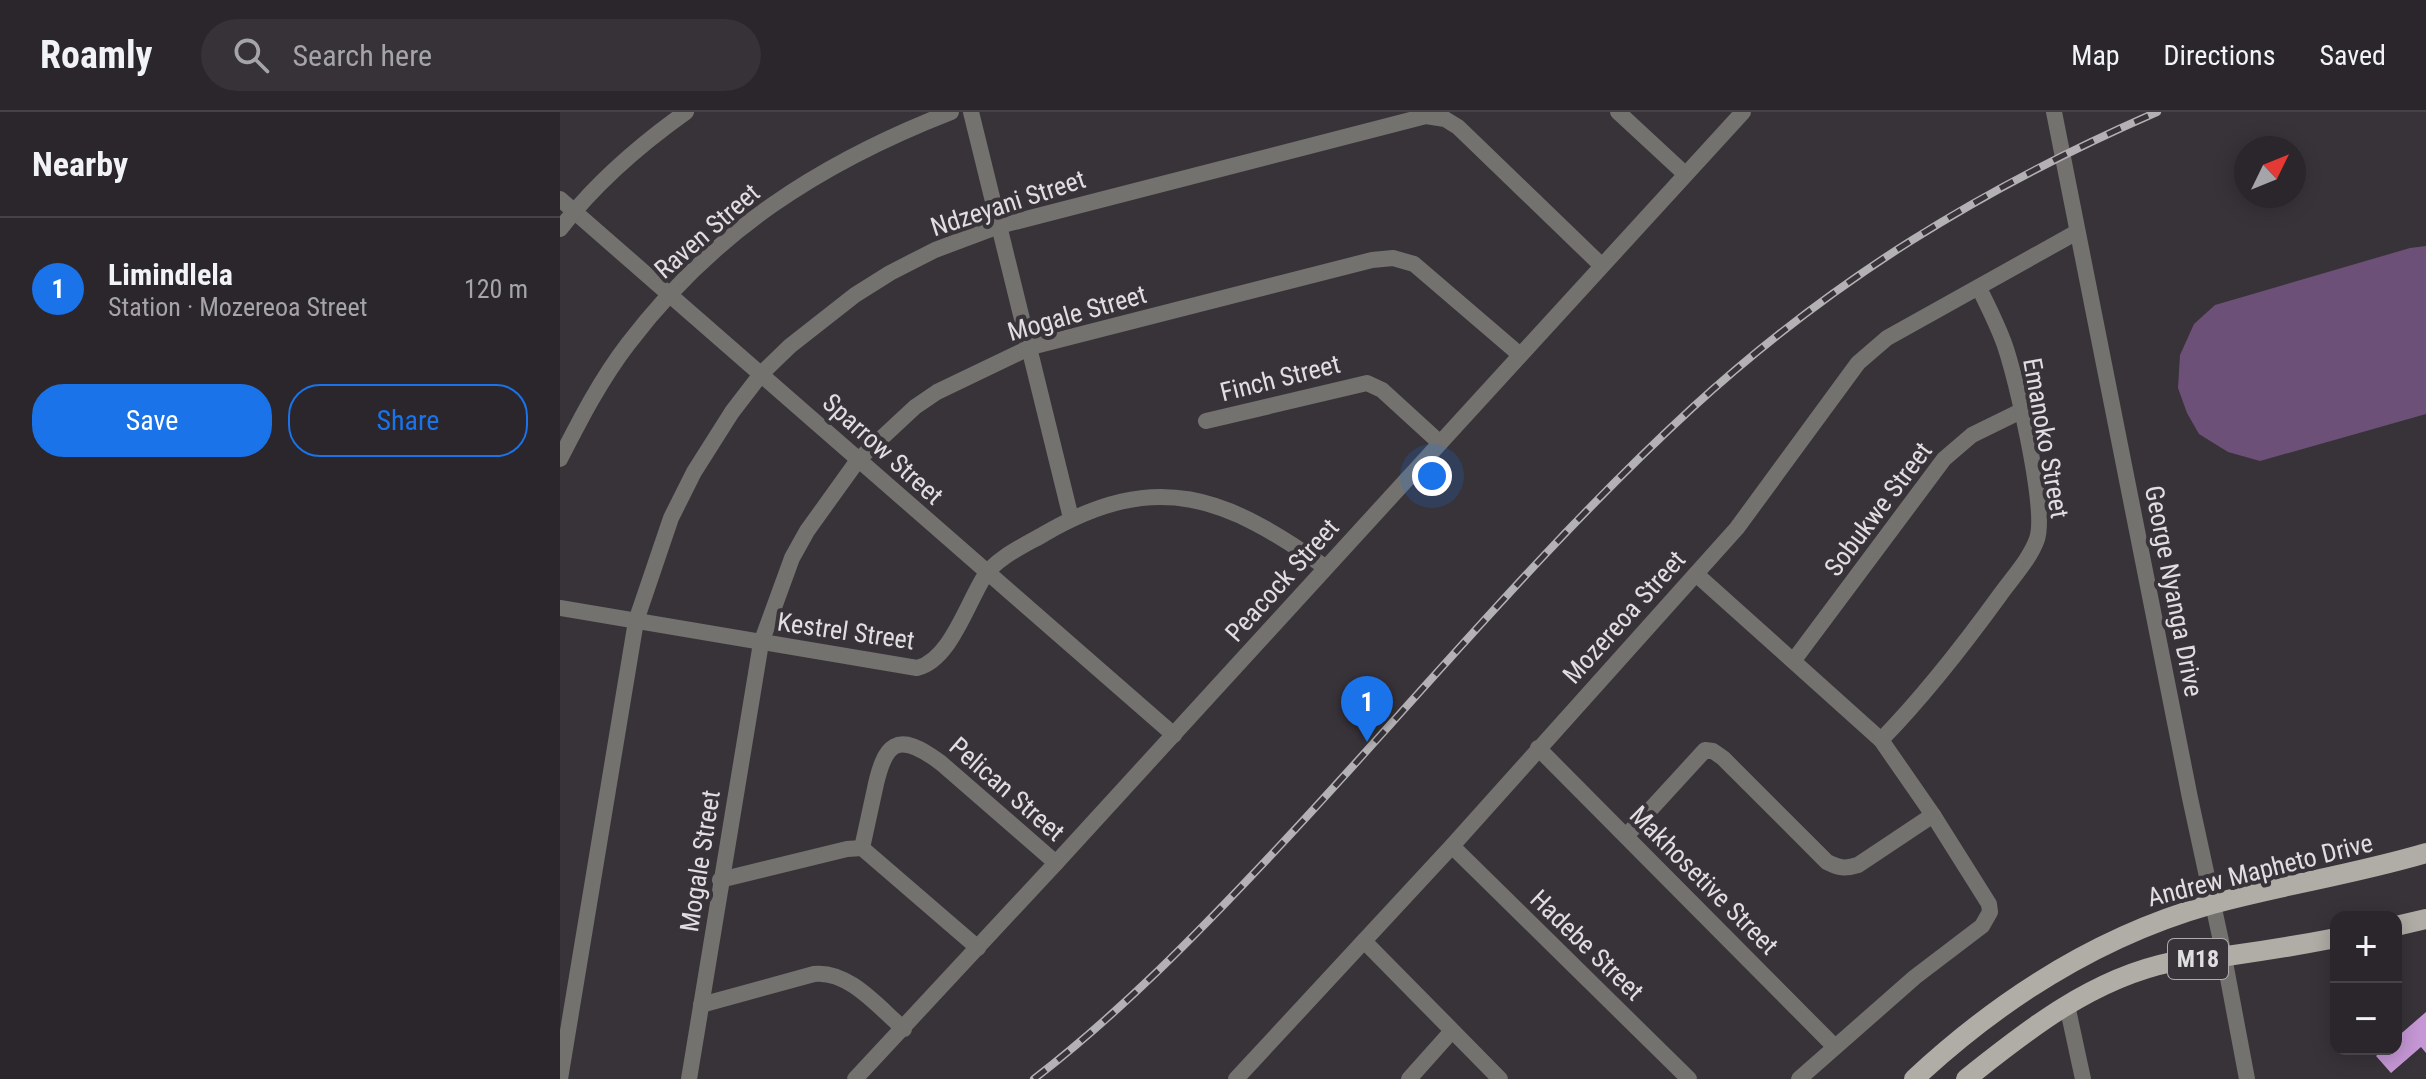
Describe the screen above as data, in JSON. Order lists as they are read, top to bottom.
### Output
{
  "streets": {
    "main road": ["Andrew Mapheto Drive", "M18"],
    "street": [
      "Ndzeyani Street",
      "Raven Street",
      "Mogale Street",
      "Finch Street",
      "Emanoko Street",
      "Sparrow Street",
      "Sobukwe Street",
      "Peacock Street",
      "George Nyanga Drive",
      "Mozereoa Street",
      "Kestrel Street",
      "Pelican Street",
      "Makhosetive Street",
      "Hadebe Street"
    ]
  },
  "crossings": [
    ["Ndzeyani Street", "Sparrow Street"],
    ["Ndzeyani Street", "Peacock Street"],
    ["Ndzeyani Street", "Kestrel Street"],
    ["Raven Street", "Sparrow Street"],
    ["Mogale Street", "Sparrow Street"],
    ["Mogale Street", "Peacock Street"],
    ["Mogale Street", "Kestrel Street"],
    ["Finch Street", "Peacock Street"],
    ["Emanoko Street", "Sobukwe Street"],
    ["Emanoko Street", "Mozereoa Street"],
    ["Sparrow Street", "Peacock Street"],
    ["Sparrow Street", "Kestrel Street"],
    ["Peacock Street", "Kestrel Street"],
    ["Peacock Street", "Pelican Street"],
    ["George Nyanga Drive", "Mozereoa Street"],
    ["George Nyanga Drive", "Andrew Mapheto Drive"],
    ["George Nyanga Drive", "M18"],
    ["Mozereoa Street", "Makhosetive Street"],
    ["Mozereoa Street", "Hadebe Street"]
  ],
  "north": "top right",
  "page": {
    "header": "Roamly",
    "search": "Search here",
    "nav": ["Map", "Directions", "Saved"],
    "heading": "Nearby",
    "list": [
      {
        "mark": "1",
        "name": "Limindlela",
        "note": "Station · Mozereoa Street",
        "value": "120 m"
      }
    ],
    "buttons": ["Save", "Share"],
    "pins": "1",
    "map_buttons": ["+", "−"]
  }
}
